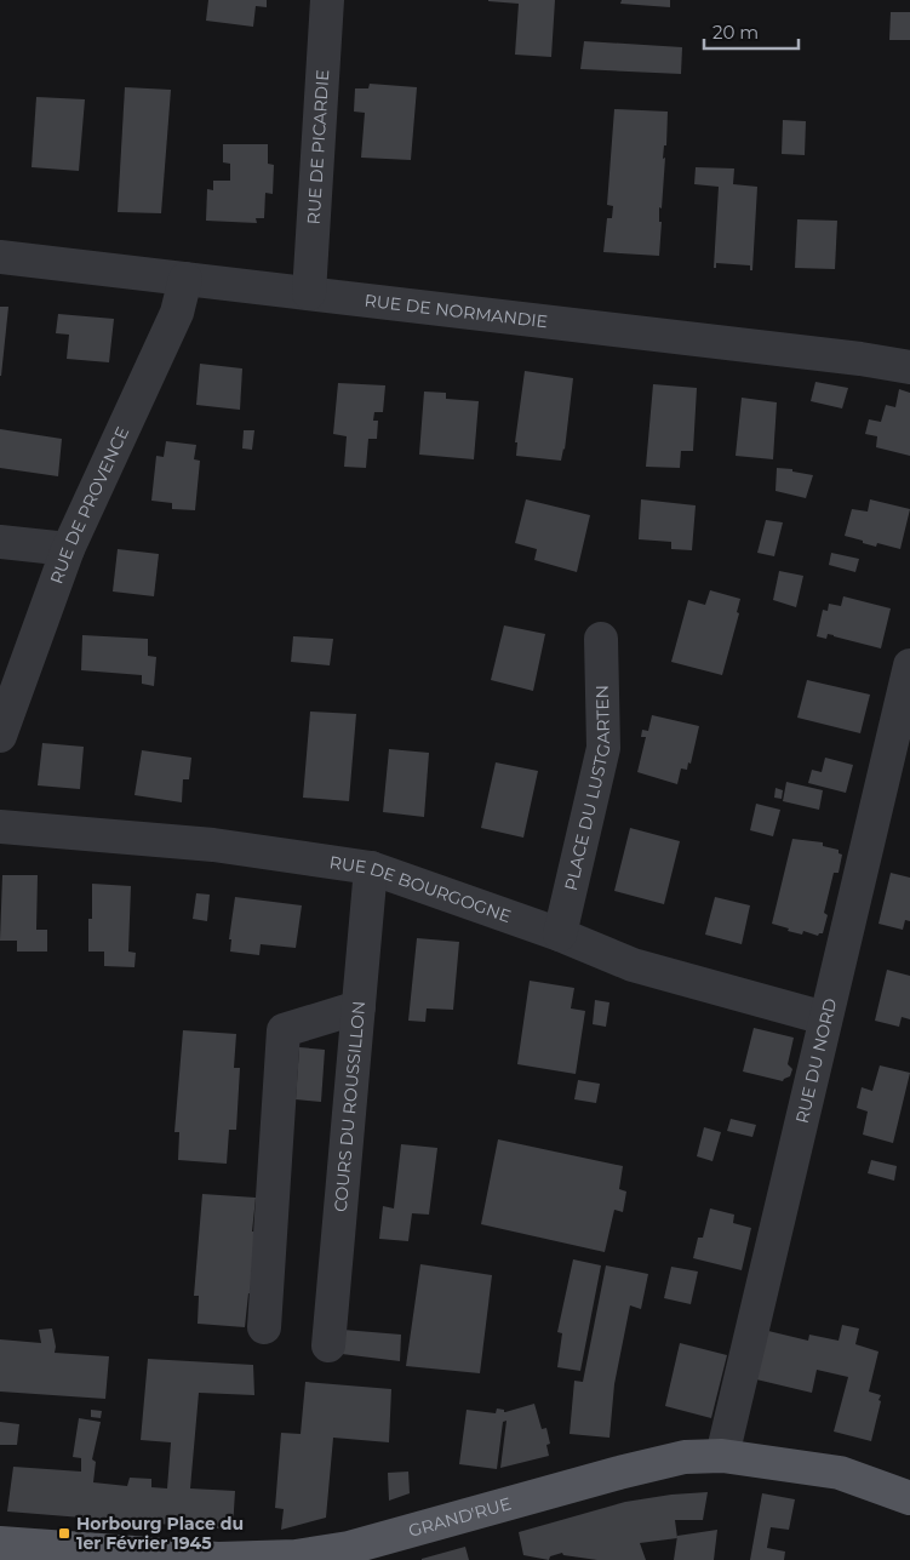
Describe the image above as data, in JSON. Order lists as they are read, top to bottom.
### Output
{
  "streets": {
    "main road": ["GRAND'RUE"],
    "street": [
      "RUE DE PICARDIE",
      "RUE DE NORMANDIE",
      "RUE DE PROVENCE",
      "PLACE DU LUSTGARTEN",
      "RUE DE BOURGOGNE",
      "RUE DU NORD",
      "COURS DU ROUSSILLON"
    ]
  },
  "crossings": [
    ["RUE DE PICARDIE", "RUE DE NORMANDIE"],
    ["RUE DE NORMANDIE", "RUE DE PROVENCE"],
    ["PLACE DU LUSTGARTEN", "RUE DE BOURGOGNE"],
    ["RUE DE BOURGOGNE", "RUE DU NORD"],
    ["RUE DE BOURGOGNE", "COURS DU ROUSSILLON"],
    ["RUE DU NORD", "GRAND'RUE"]
  ],
  "places": {
    "transit": ["Horbourg Place du 1er Février 1945"]
  },
  "scale_bar": "20 m"
}
